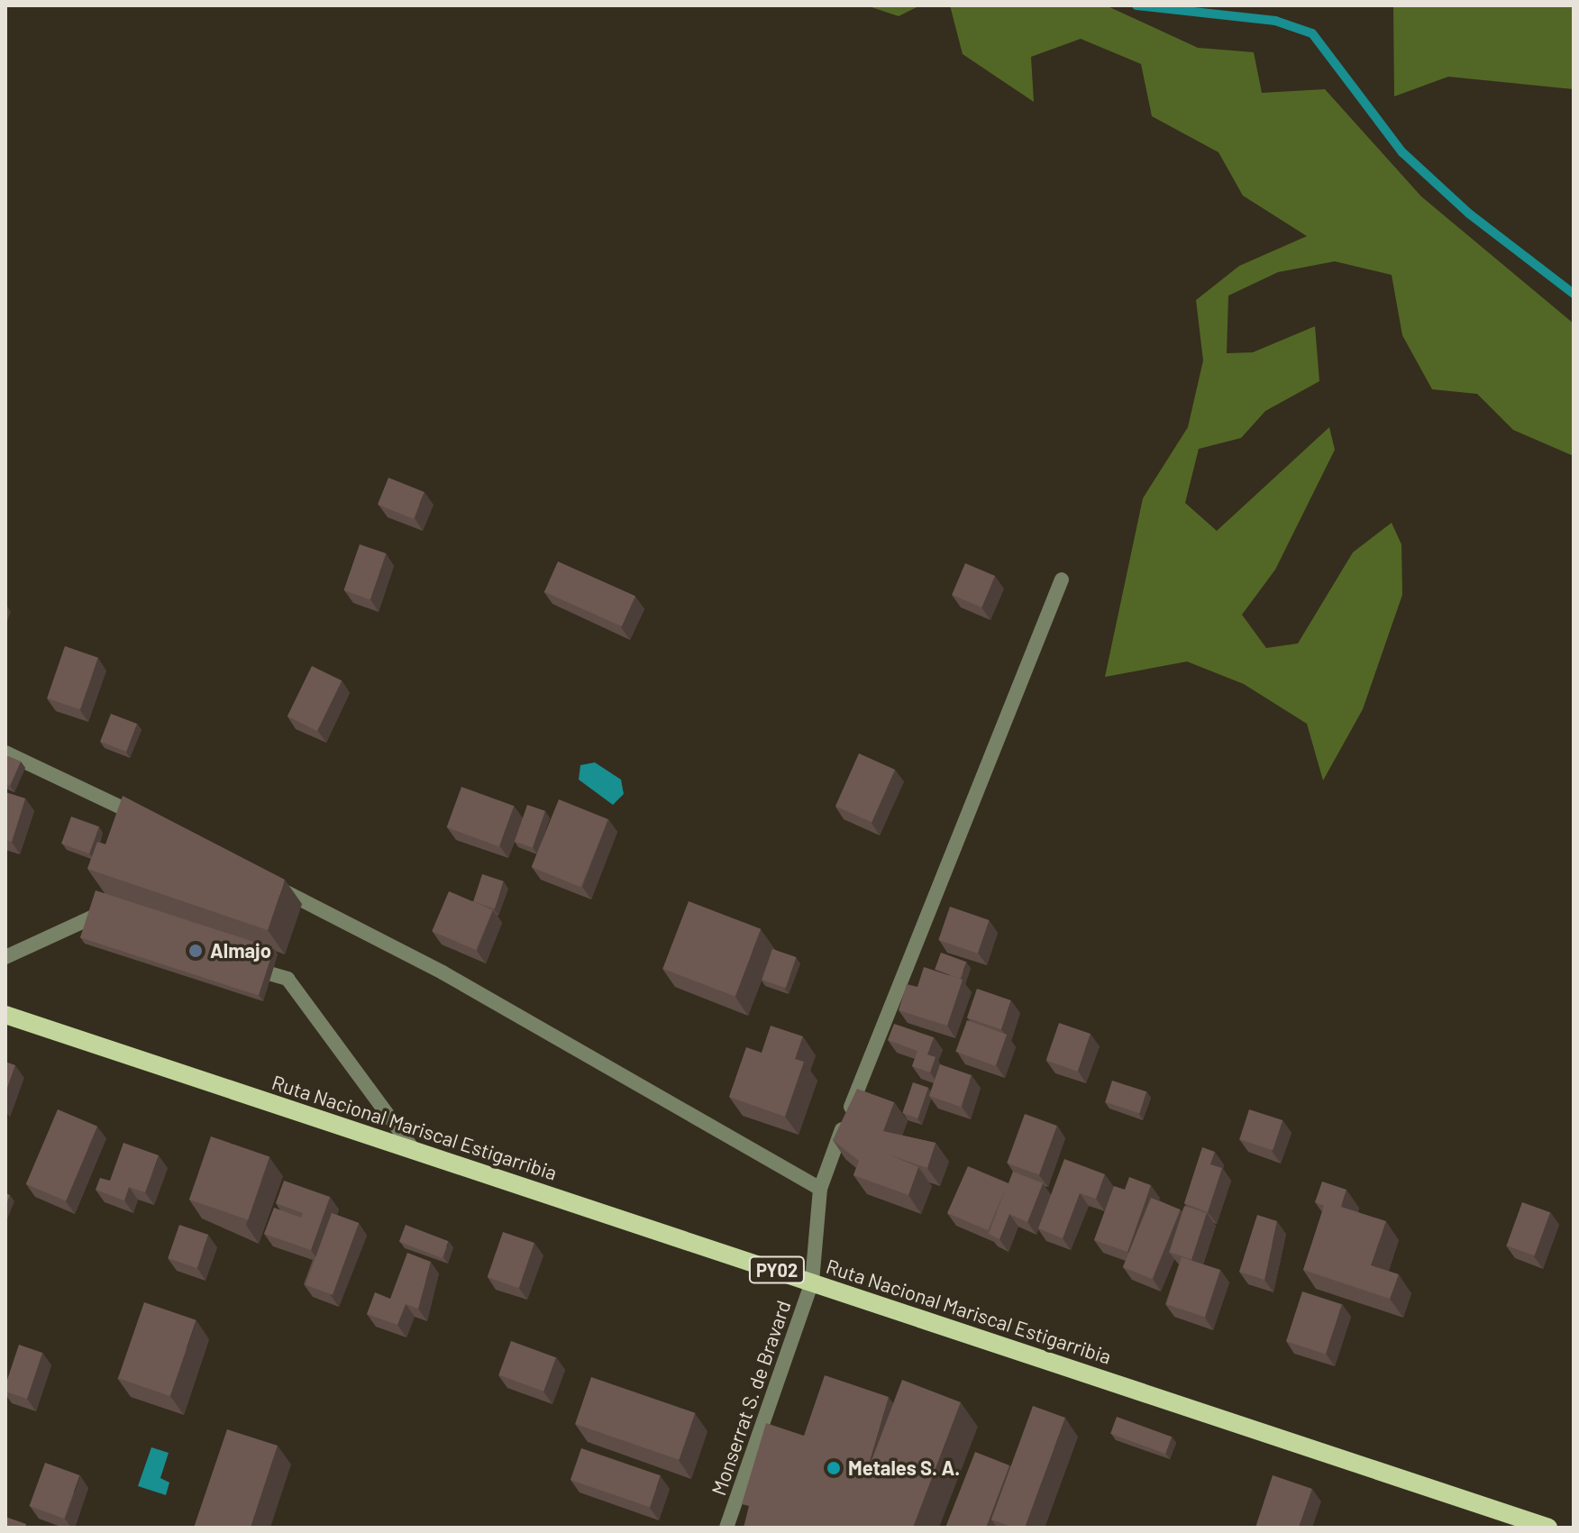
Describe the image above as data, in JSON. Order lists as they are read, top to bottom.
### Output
{
  "streets": {
    "main road": ["Ruta Nacional Mariscal Estigarribia", "PY02"],
    "street": ["Monserrat S. de Bravard"]
  },
  "crossings": [
    ["Ruta Nacional Mariscal Estigarribia", "Monserrat S. de Bravard"]
  ],
  "places": ["Almajo", "Metales S. A."]
}
